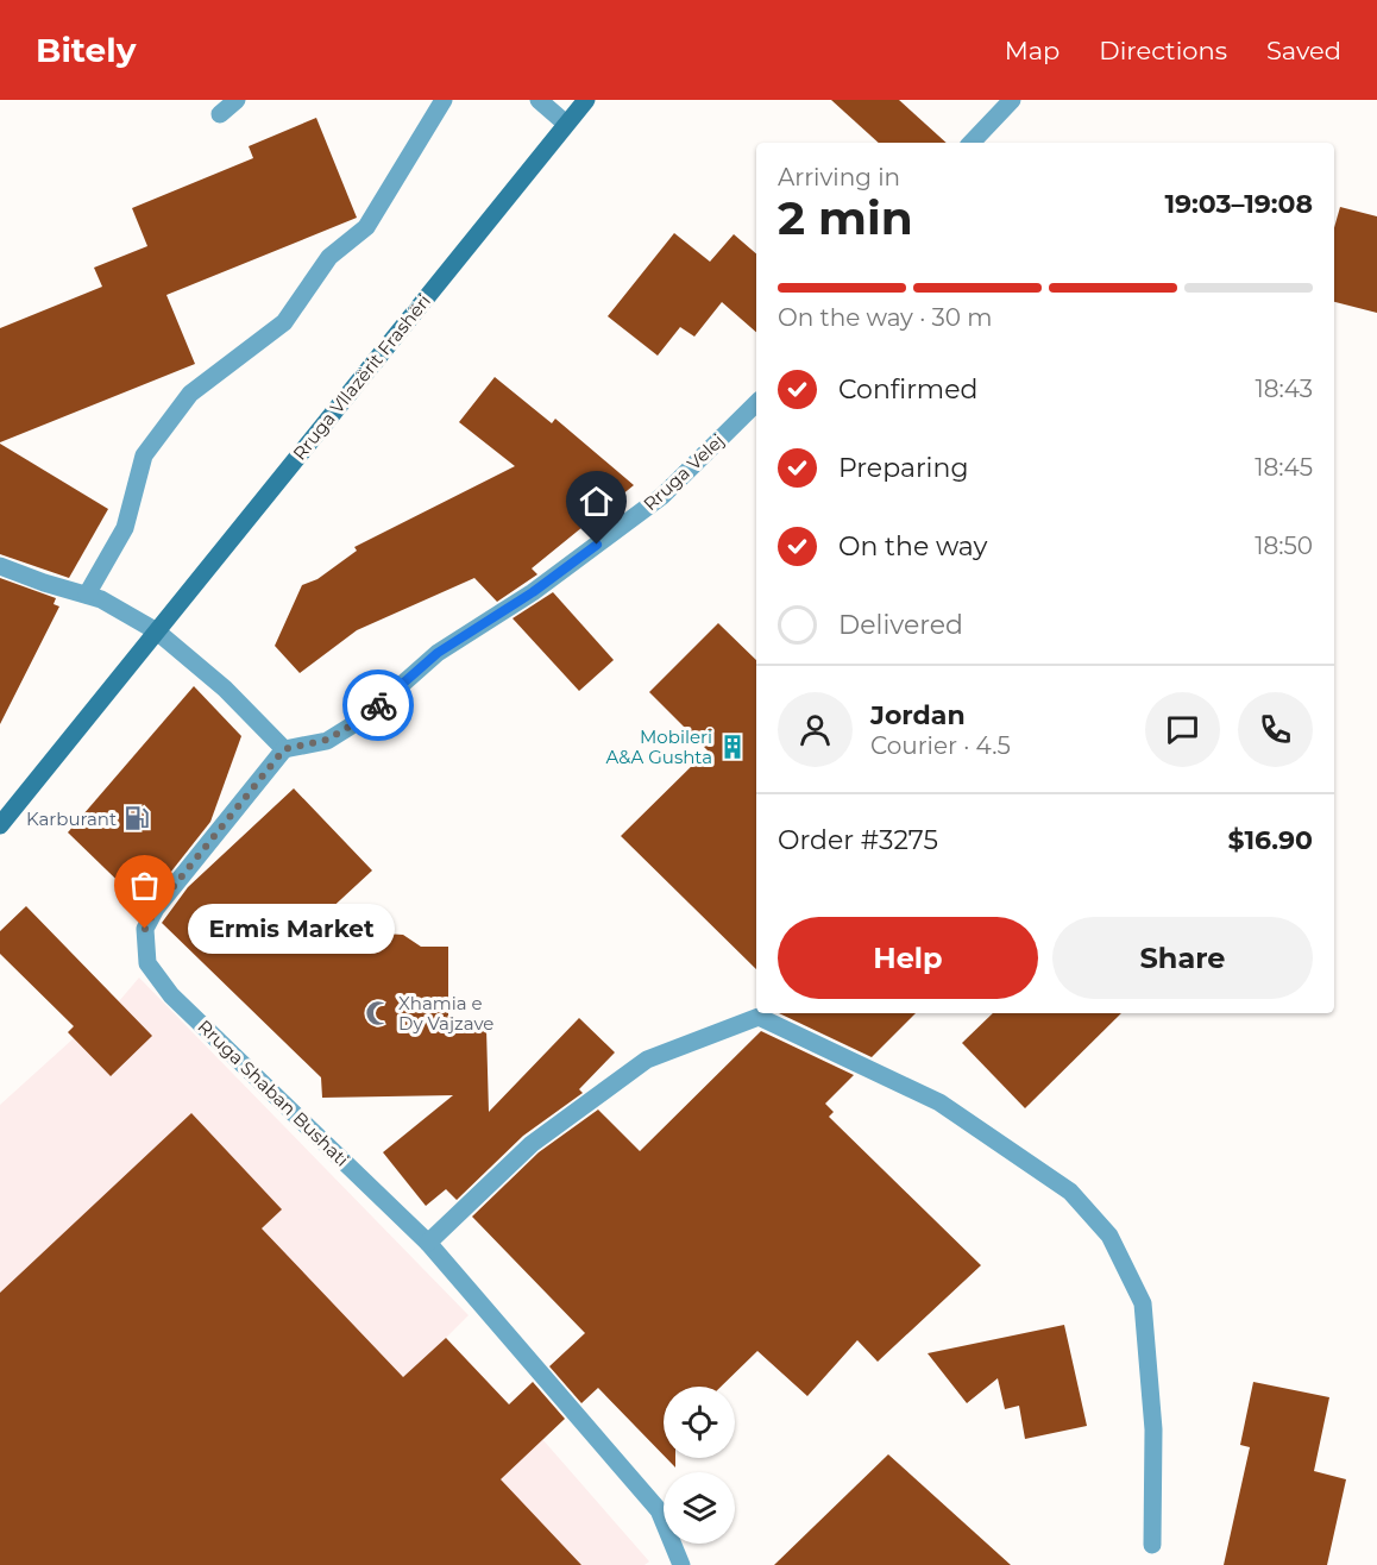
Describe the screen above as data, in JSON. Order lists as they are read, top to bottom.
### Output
{
  "streets": {
    "main road": ["Rruga Vllazërit Frashëri"],
    "street": ["Rruga Velej", "Rruga Shaban Bushati"]
  },
  "crossings": [
    ["Rruga Velej", "Rruga Shaban Bushati"]
  ],
  "places": {
    "building": ["Mobileri A&A Gushta"],
    "fuel station": ["Karburant"],
    "other": ["Ermis Market"],
    "mosque": ["Xhamia e Dy Vajzave"]
  },
  "page": {
    "header": "Bitely",
    "nav": ["Map", "Directions", "Saved"],
    "heading": ["2 min", "Arriving in", "19:03–19:08"],
    "panel": [
      "Jordan",
      "Courier · 4.5",
      "Order #3275",
      "$16.90"
    ],
    "bar": "On the way · 30 m",
    "list": [
      ["Confirmed", "18:43"],
      ["Preparing", "18:45"],
      ["On the way", "18:50"],
      "Delivered"
    ],
    "buttons": ["Help", "Share"],
    "bubble": "Ermis Market"
  }
}
